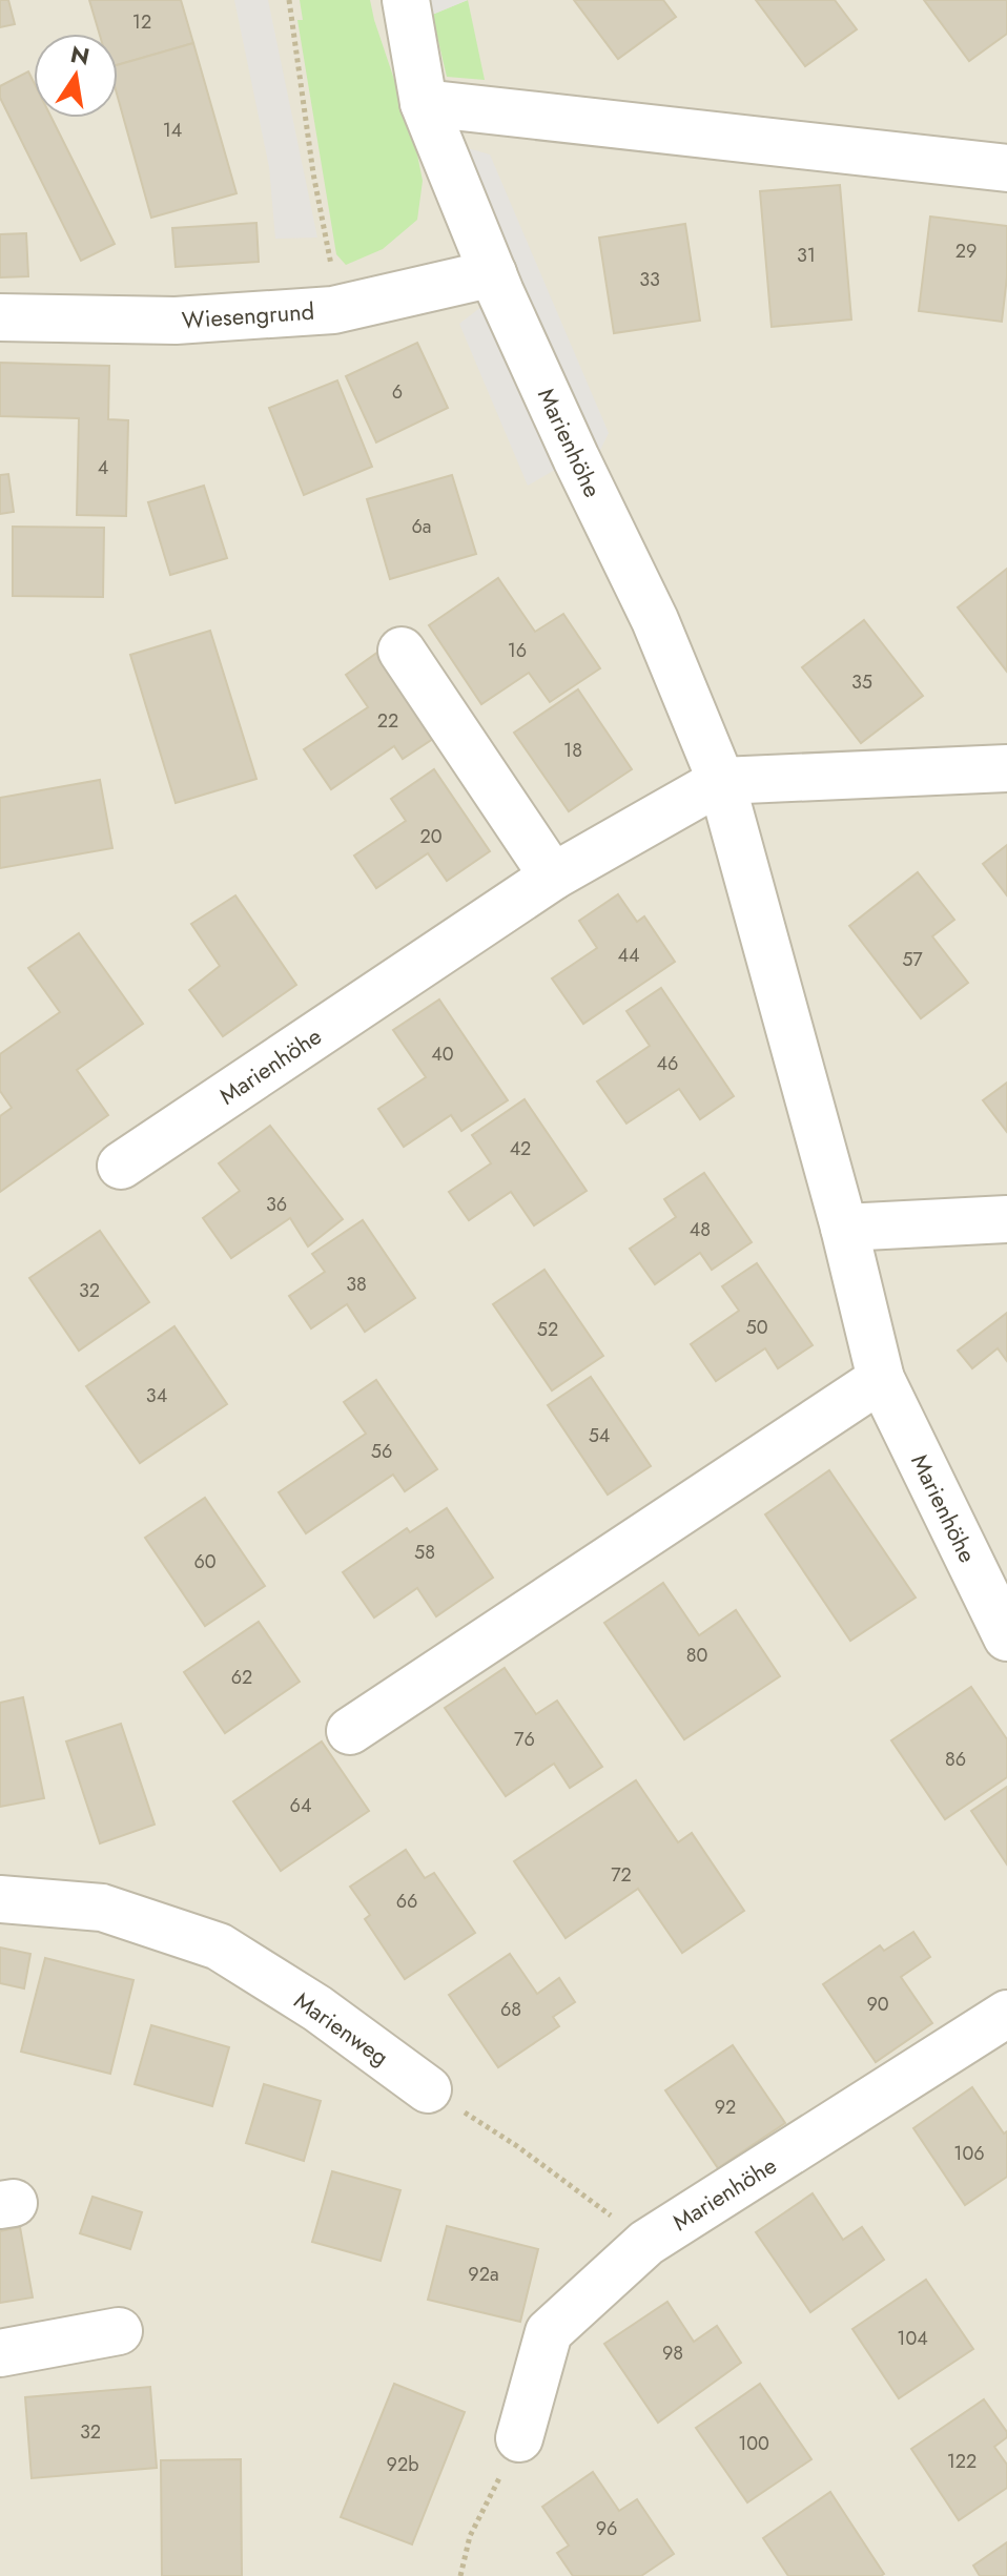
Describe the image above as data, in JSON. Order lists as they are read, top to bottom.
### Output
{
  "streets": {
    "street": ["Wiesengrund", "Marienhöhe", "Marienweg"]
  },
  "crossings": [
    ["Wiesengrund", "Marienhöhe"]
  ],
  "house_numbers": [
    "12",
    "14",
    "29",
    "31",
    "33",
    "6",
    "4",
    "6a",
    "16",
    "35",
    "22",
    "18",
    "20",
    "44",
    "57",
    "40",
    "46",
    "42",
    "36",
    "48",
    "38",
    "32",
    "50",
    "52",
    "34",
    "54",
    "56",
    "58",
    "60",
    "80",
    "62",
    "76",
    "86",
    "64",
    "72",
    "66",
    "90",
    "68",
    "92",
    "106",
    "92a",
    "104",
    "98",
    "32",
    "100",
    "122",
    "92b",
    "96"
  ],
  "north": "top"
}
